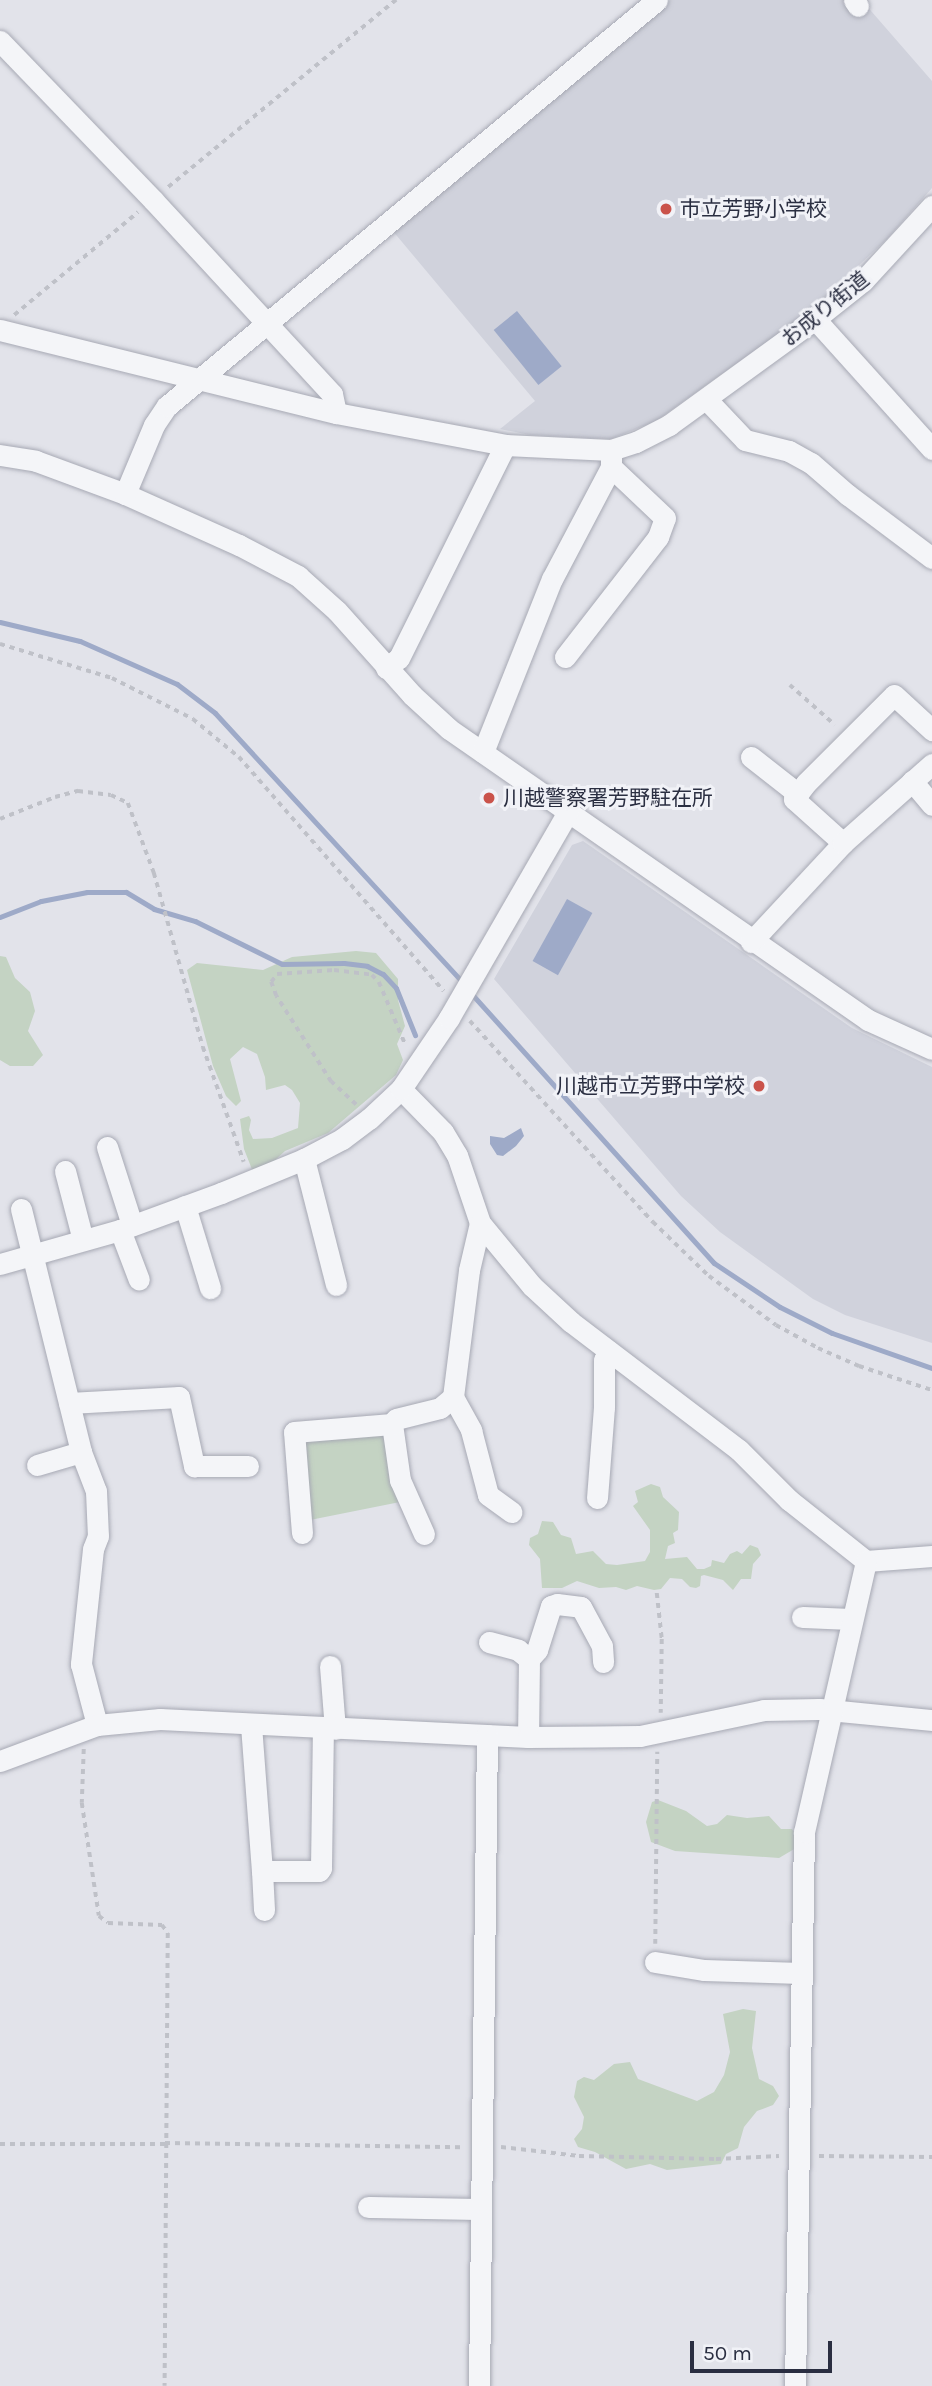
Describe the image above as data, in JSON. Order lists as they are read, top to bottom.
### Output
{
  "streets": {
    "street": ["お成り街道"]
  },
  "places": ["市立芳野小学校", "川越警察署芳野駐在所", "川越市立芳野中学校"],
  "scale_bar": "50 m"
}
